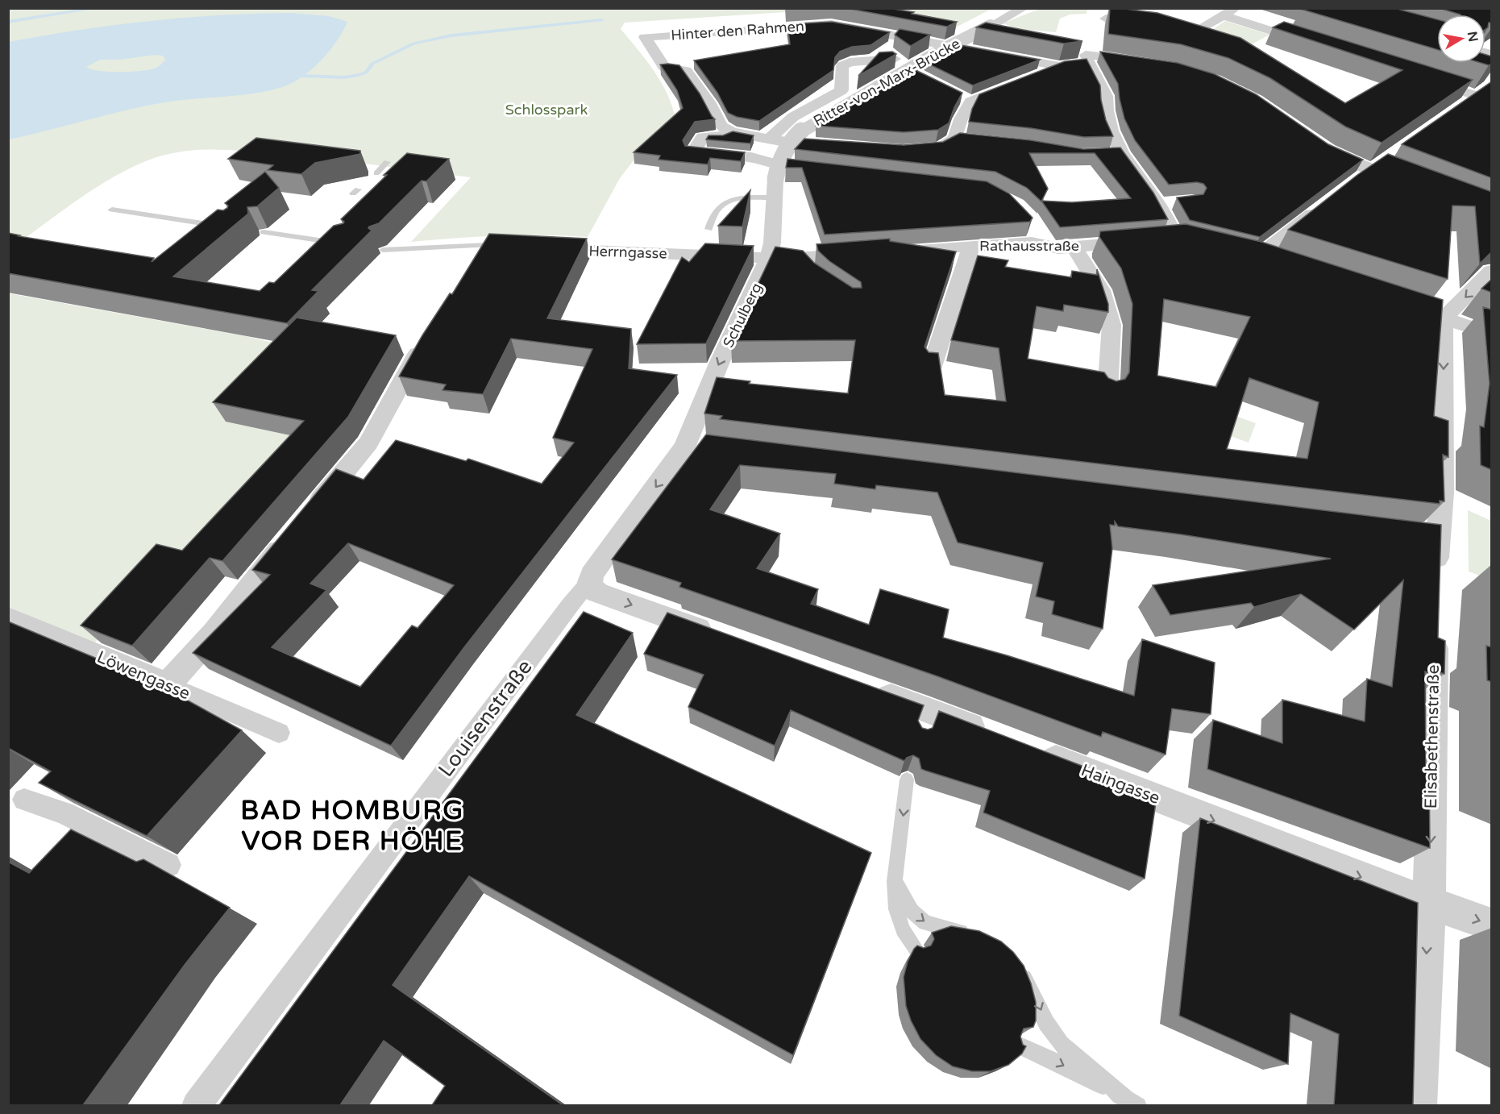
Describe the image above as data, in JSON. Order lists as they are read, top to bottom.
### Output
{
  "streets": {
    "street": [
      "Hinter den Rahmen",
      "Ritter-von-Marx-Brücke",
      "Rathausstraße",
      "Herrngasse",
      "Schulberg",
      "Löwengasse",
      "Louisenstraße",
      "Elisabethenstraße",
      "Haingasse"
    ]
  },
  "crossings": [
    ["Ritter-von-Marx-Brücke", "Schulberg"],
    ["Herrngasse", "Schulberg"],
    ["Schulberg", "Louisenstraße"],
    ["Elisabethenstraße", "Haingasse"]
  ],
  "one_way": ["Schulberg", "Elisabethenstraße", "Haingasse"],
  "districts": ["BAD HOMBURG VOR DER HÖHE"],
  "parks": ["Schlosspark"],
  "north": "right"
}
